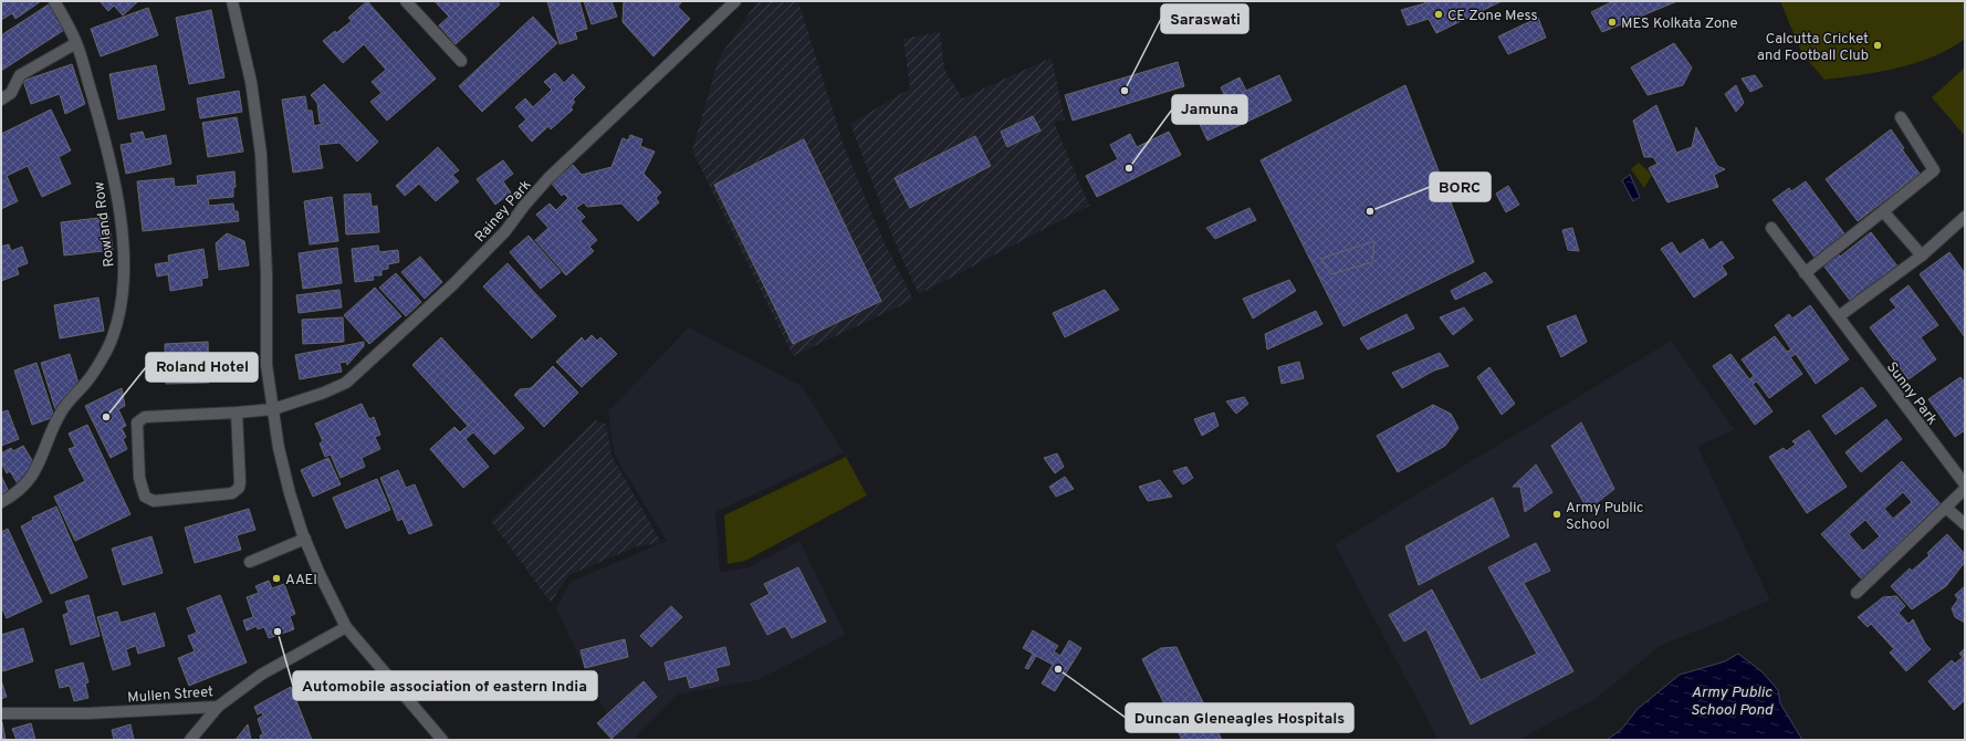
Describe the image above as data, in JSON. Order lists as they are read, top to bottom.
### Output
{
  "streets": {
    "street": [
      "Rainey Park",
      "Rowland Row",
      "Sunny Park",
      "Mullen Street"
    ]
  },
  "water": ["Army Public School Pond"],
  "places": [
    "CE Zone Mess",
    "MES Kolkata Zone",
    "Calcutta Cricket and Football Club",
    "Saraswati",
    "Jamuna",
    "BORC",
    "Roland Hotel",
    "Army Public School",
    "AAEI",
    "Automobile association of eastern India",
    "Duncan Gleneagles Hospitals"
  ]
}
